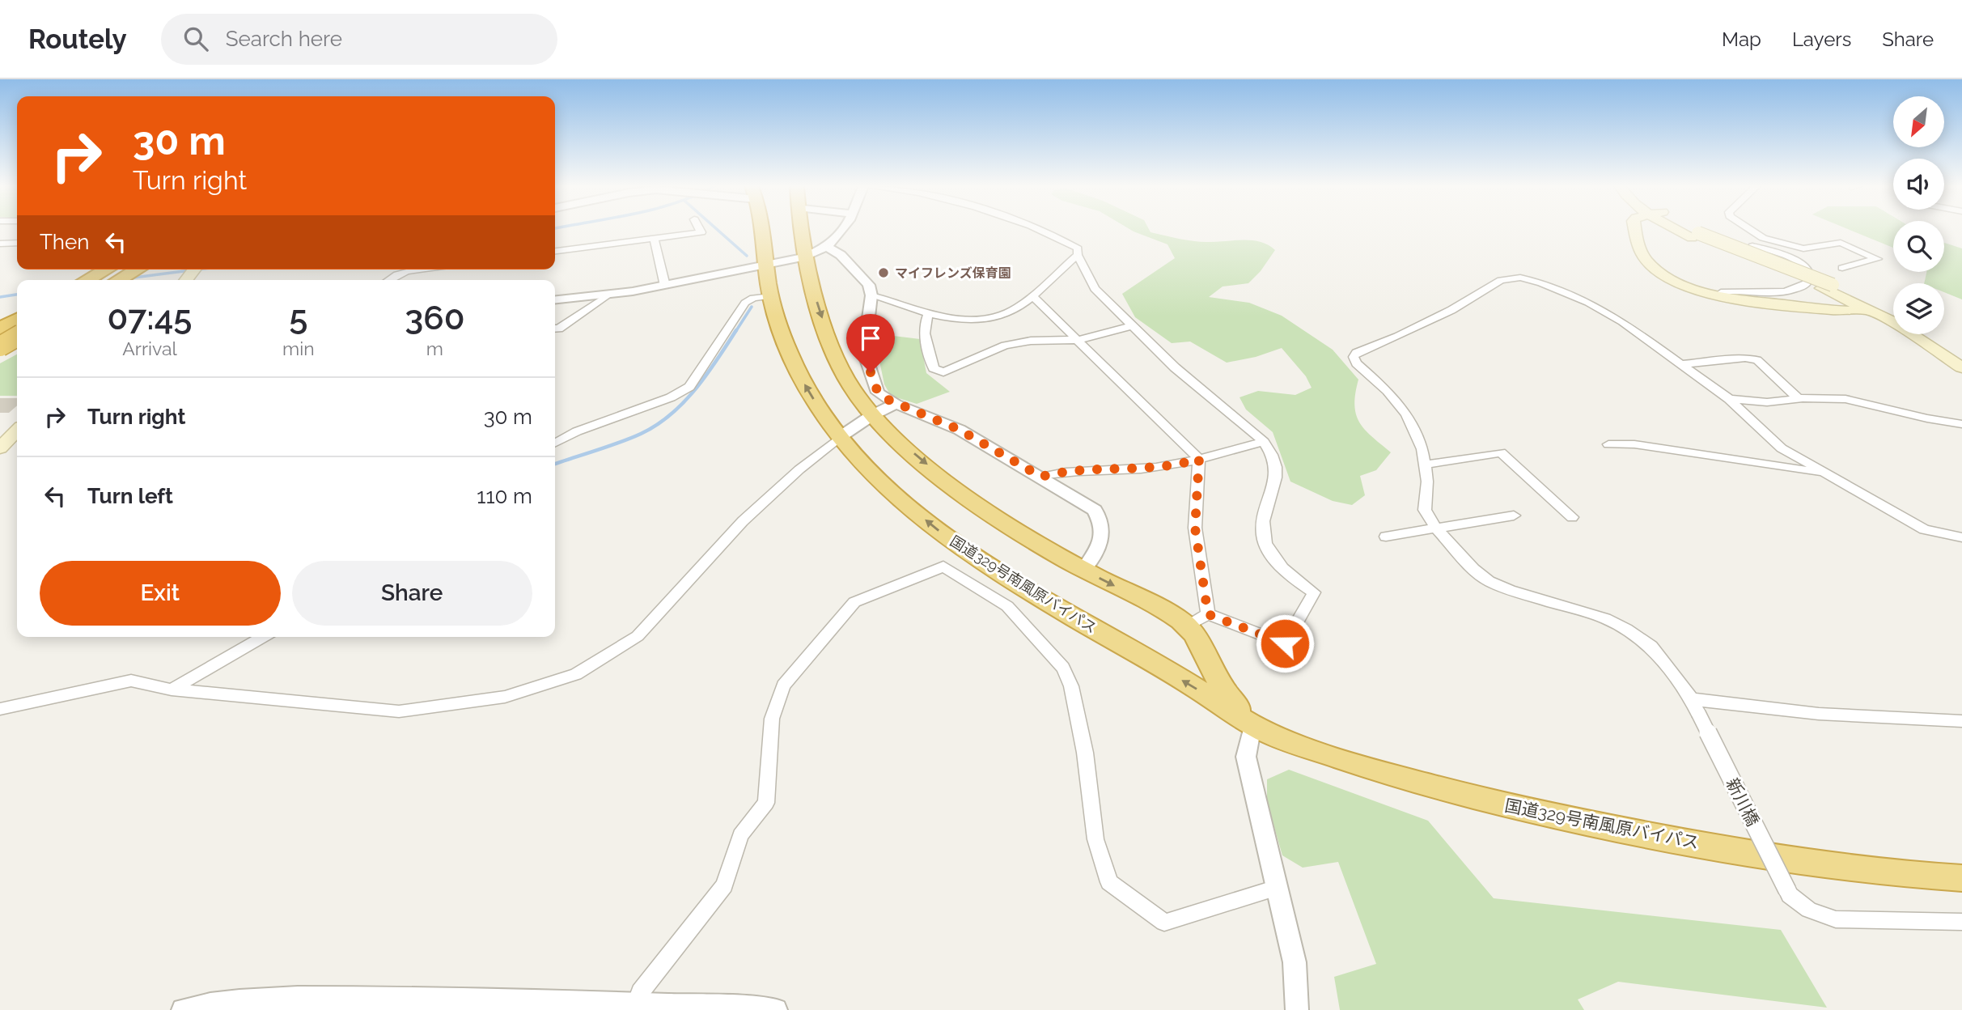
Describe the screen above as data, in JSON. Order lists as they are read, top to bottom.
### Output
{
  "streets": {
    "highway": ["国道329号南風原バイパス"],
    "street": ["新川橋"]
  },
  "places": ["マイフレンズ保育園"],
  "north": "bottom left",
  "page": {
    "header": "Routely",
    "search": "Search here",
    "nav": ["Map", "Layers", "Share"],
    "turn": ["30 m", "Turn right"],
    "then": "Then",
    "eta": [
      "07:45",
      "Arrival",
      "5",
      "min",
      "360",
      "m"
    ],
    "list": [
      {
        "name": "Turn right",
        "value": "30 m"
      },
      {
        "name": "Turn left",
        "value": "110 m"
      }
    ],
    "buttons": ["Exit", "Share"]
  }
}
